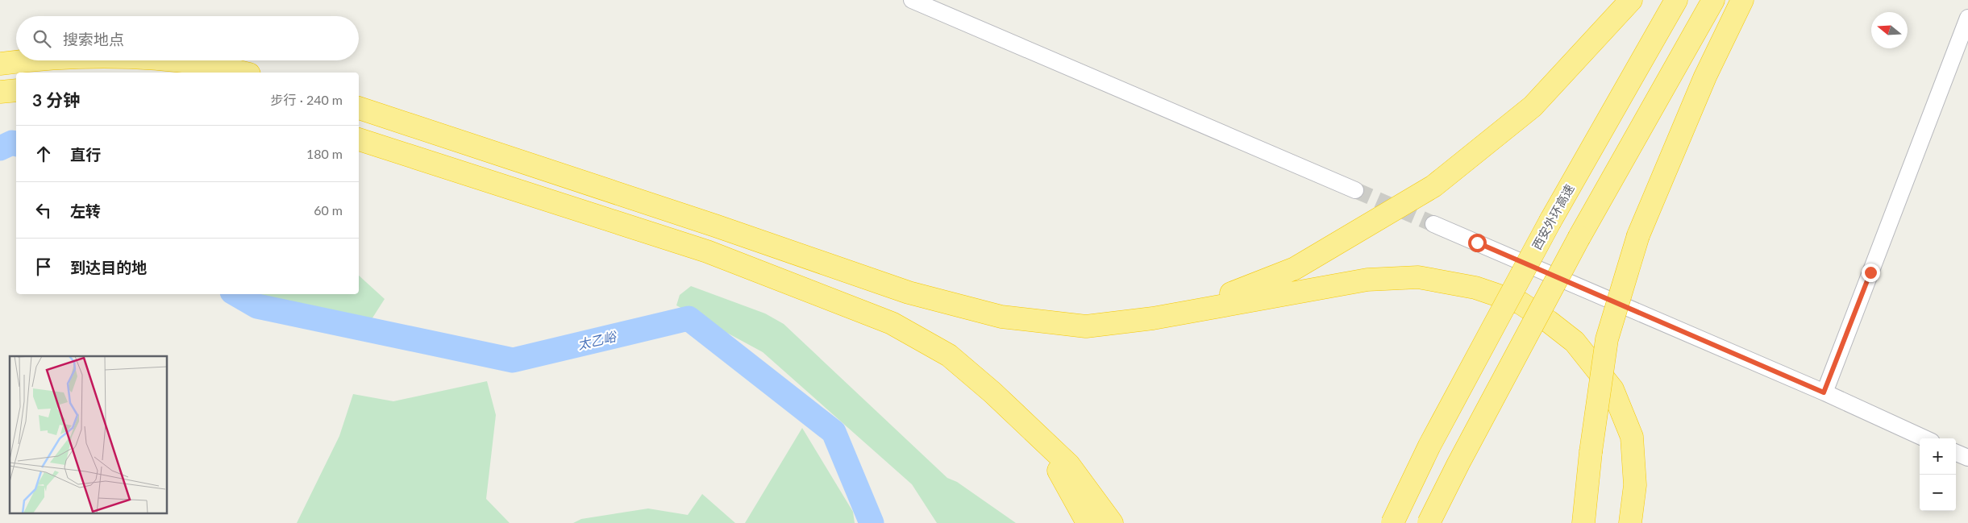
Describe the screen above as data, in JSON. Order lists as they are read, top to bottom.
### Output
{
  "streets": {
    "highway": ["西安外环高速"]
  },
  "water": ["太乙峪"],
  "north": "left",
  "page": {
    "search": "搜索地点",
    "heading": ["3 分钟", "步行 · 240 m"],
    "list": [
      ["直行", "180 m"],
      ["左转", "60 m"],
      "到达目的地"
    ],
    "map_buttons": ["+", "−"]
  }
}
